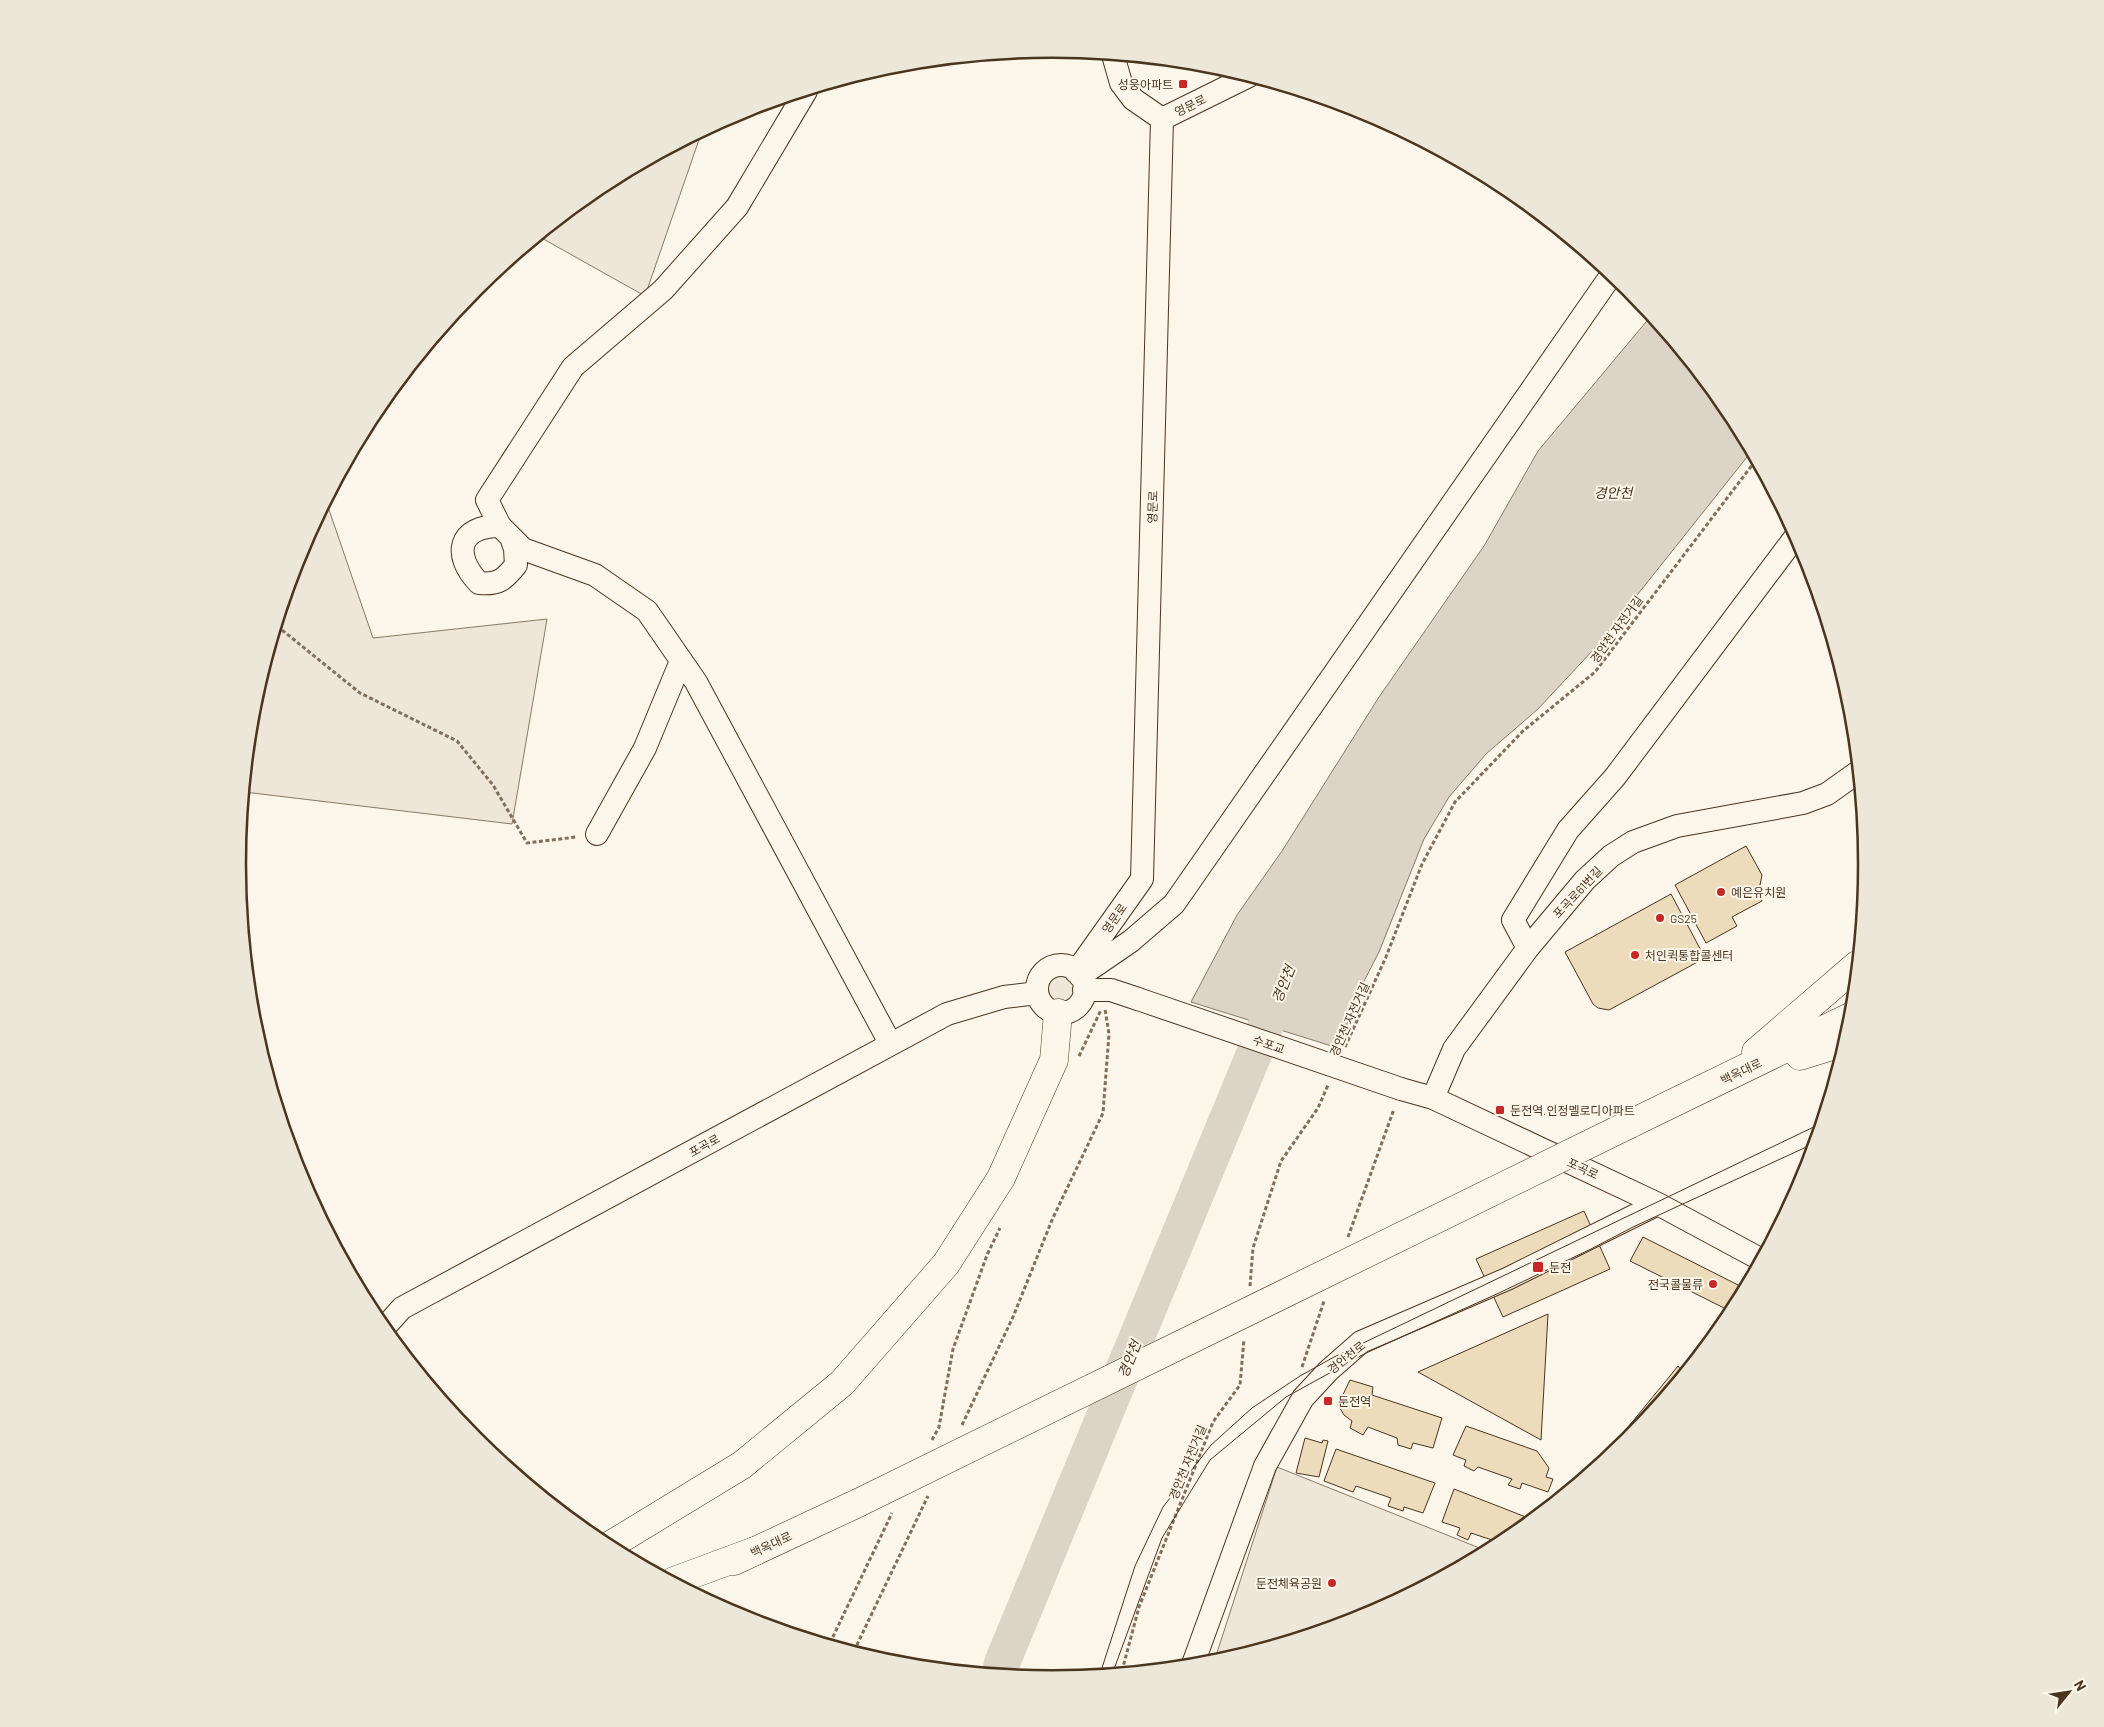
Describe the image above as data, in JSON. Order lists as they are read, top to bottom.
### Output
{
  "streets": {
    "main road": ["백옥대로"],
    "street": [
      "영문로",
      "포곡로61번길",
      "수포교",
      "포곡로",
      "경안천로"
    ],
    "path": ["경안천 자전거길"]
  },
  "crossings": [
    ["영문로", "수포교"],
    ["영문로", "포곡로"],
    ["포곡로61번길", "포곡로"],
    ["수포교", "포곡로"],
    ["포곡로", "경안천로"]
  ],
  "water": ["경안천"],
  "places": {
    "transit": [
      "성웅아파트",
      "둔전역.인정멜로디아파트",
      "둔전",
      "둔전역"
    ],
    "other": [
      "예은유치원",
      "GS25",
      "처인퀵통합콜센터",
      "전국콜물류",
      "둔전체육공원"
    ]
  },
  "north": "top right"
}
